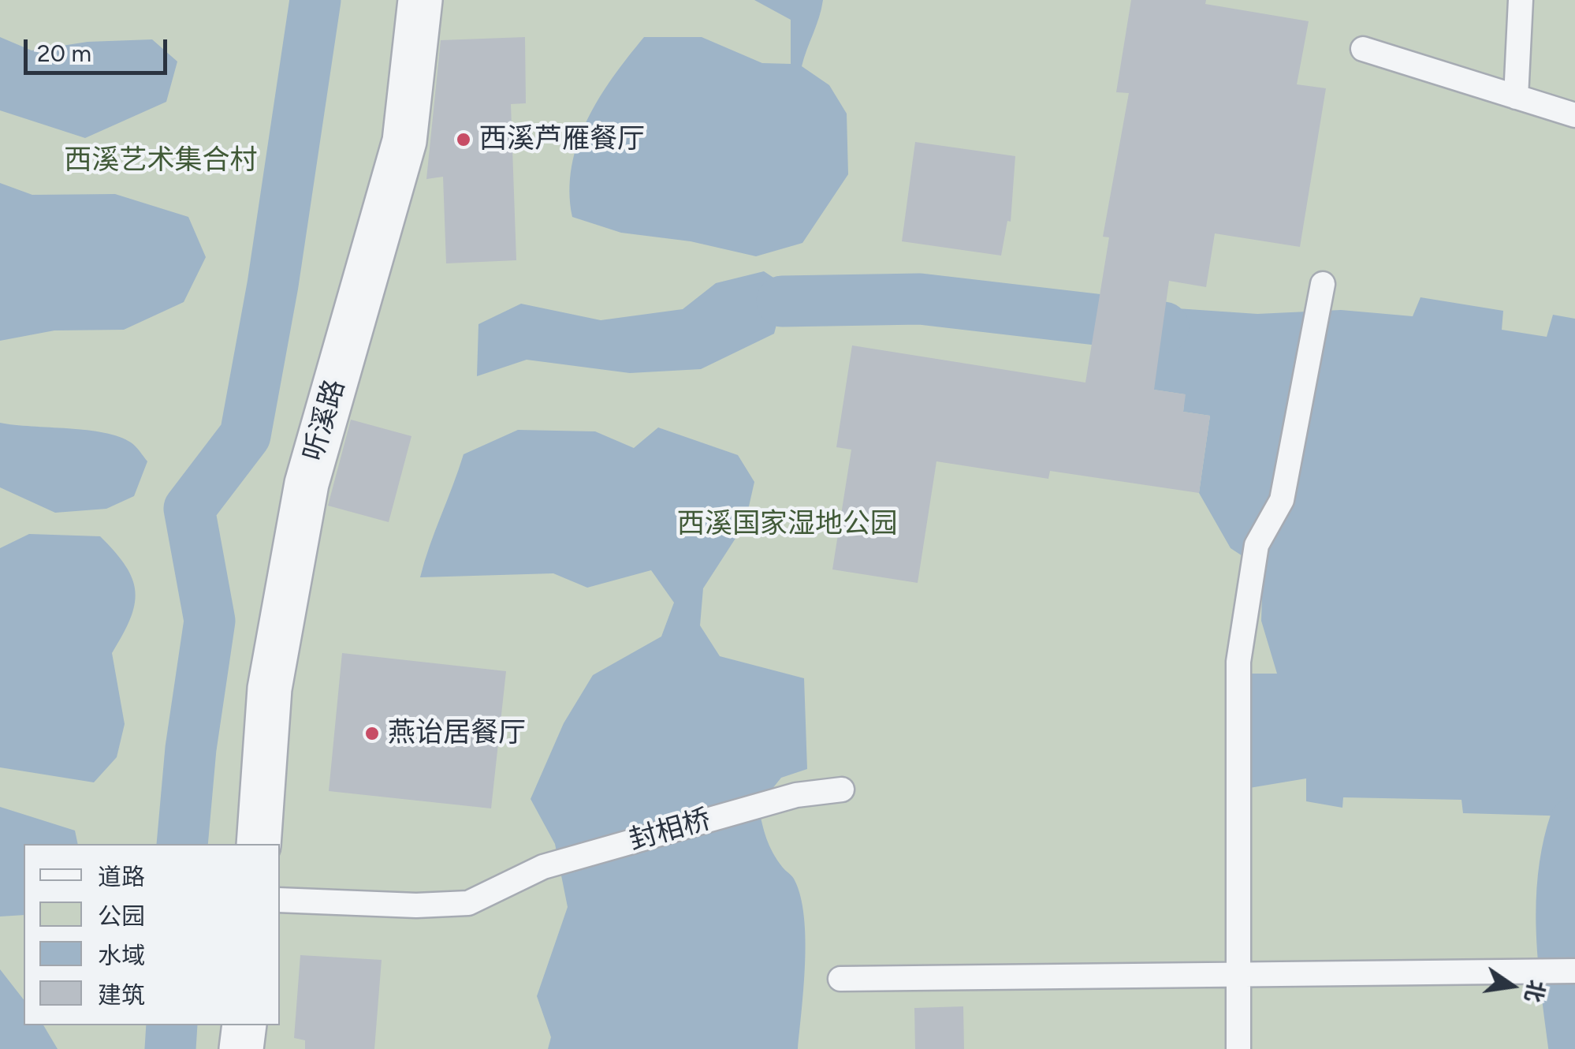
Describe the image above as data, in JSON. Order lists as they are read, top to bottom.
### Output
{
  "streets": {
    "street": ["听溪路"],
    "lane": ["封相桥"]
  },
  "parks": ["西溪艺术集合村", "西溪国家湿地公园"],
  "places": ["西溪芦雁餐厅", "燕诒居餐厅"],
  "legend": [
    "道路",
    "公园",
    "水域",
    "建筑"
  ],
  "scale_bar": "20 m",
  "north": "right"
}
